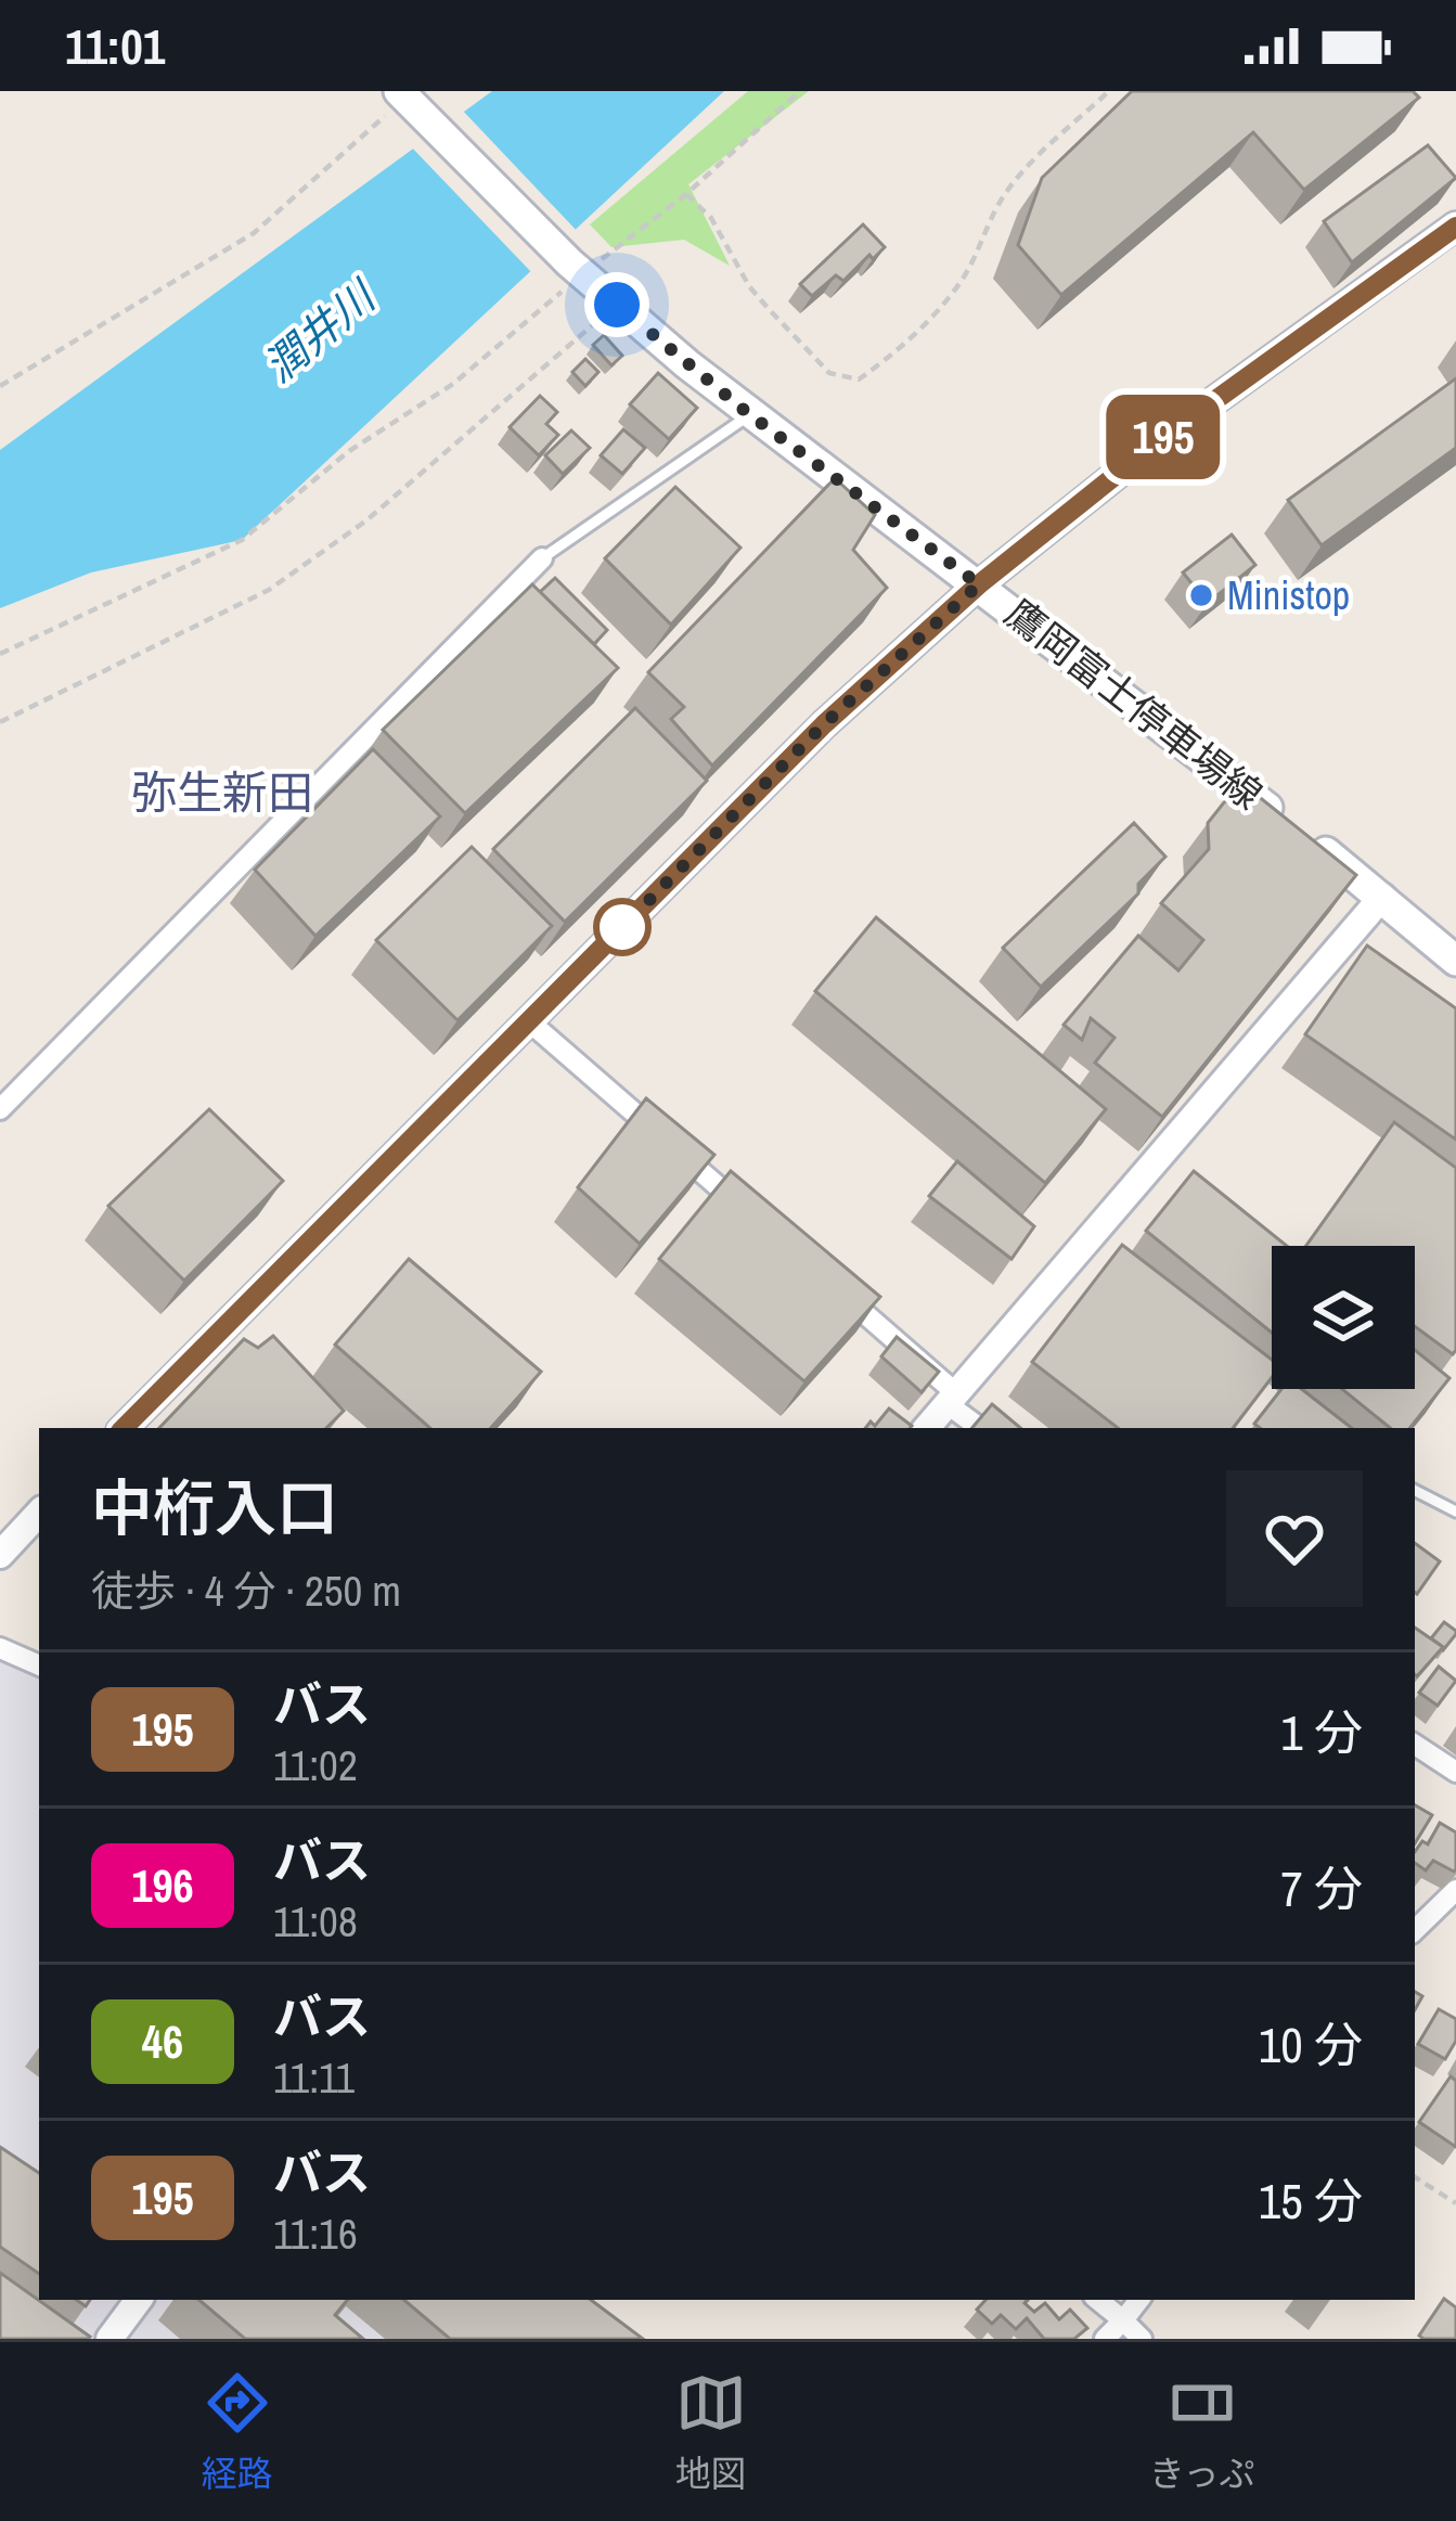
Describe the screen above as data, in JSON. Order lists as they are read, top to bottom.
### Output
{
  "streets": {
    "main road": ["鷹岡富士停車場線"]
  },
  "districts": ["弥生新田"],
  "water": ["潤井川"],
  "places": ["Ministop"],
  "lines": ["bus line 195"],
  "page": {
    "status": "11:01",
    "on_map": "195",
    "heading": ["中桁入口", "徒歩 · 4 分 · 250 m"],
    "list": [
      {
        "mark": "195",
        "name": "バス",
        "note": "11:02",
        "value": "1 分"
      },
      {
        "mark": "196",
        "name": "バス",
        "note": "11:08",
        "value": "7 分"
      },
      {
        "mark": "46",
        "name": "バス",
        "note": "11:11",
        "value": "10 分"
      },
      {
        "mark": "195",
        "name": "バス",
        "note": "11:16",
        "value": "15 分"
      }
    ],
    "tabs": ["経路", "地図", "きっぷ"]
  }
}
